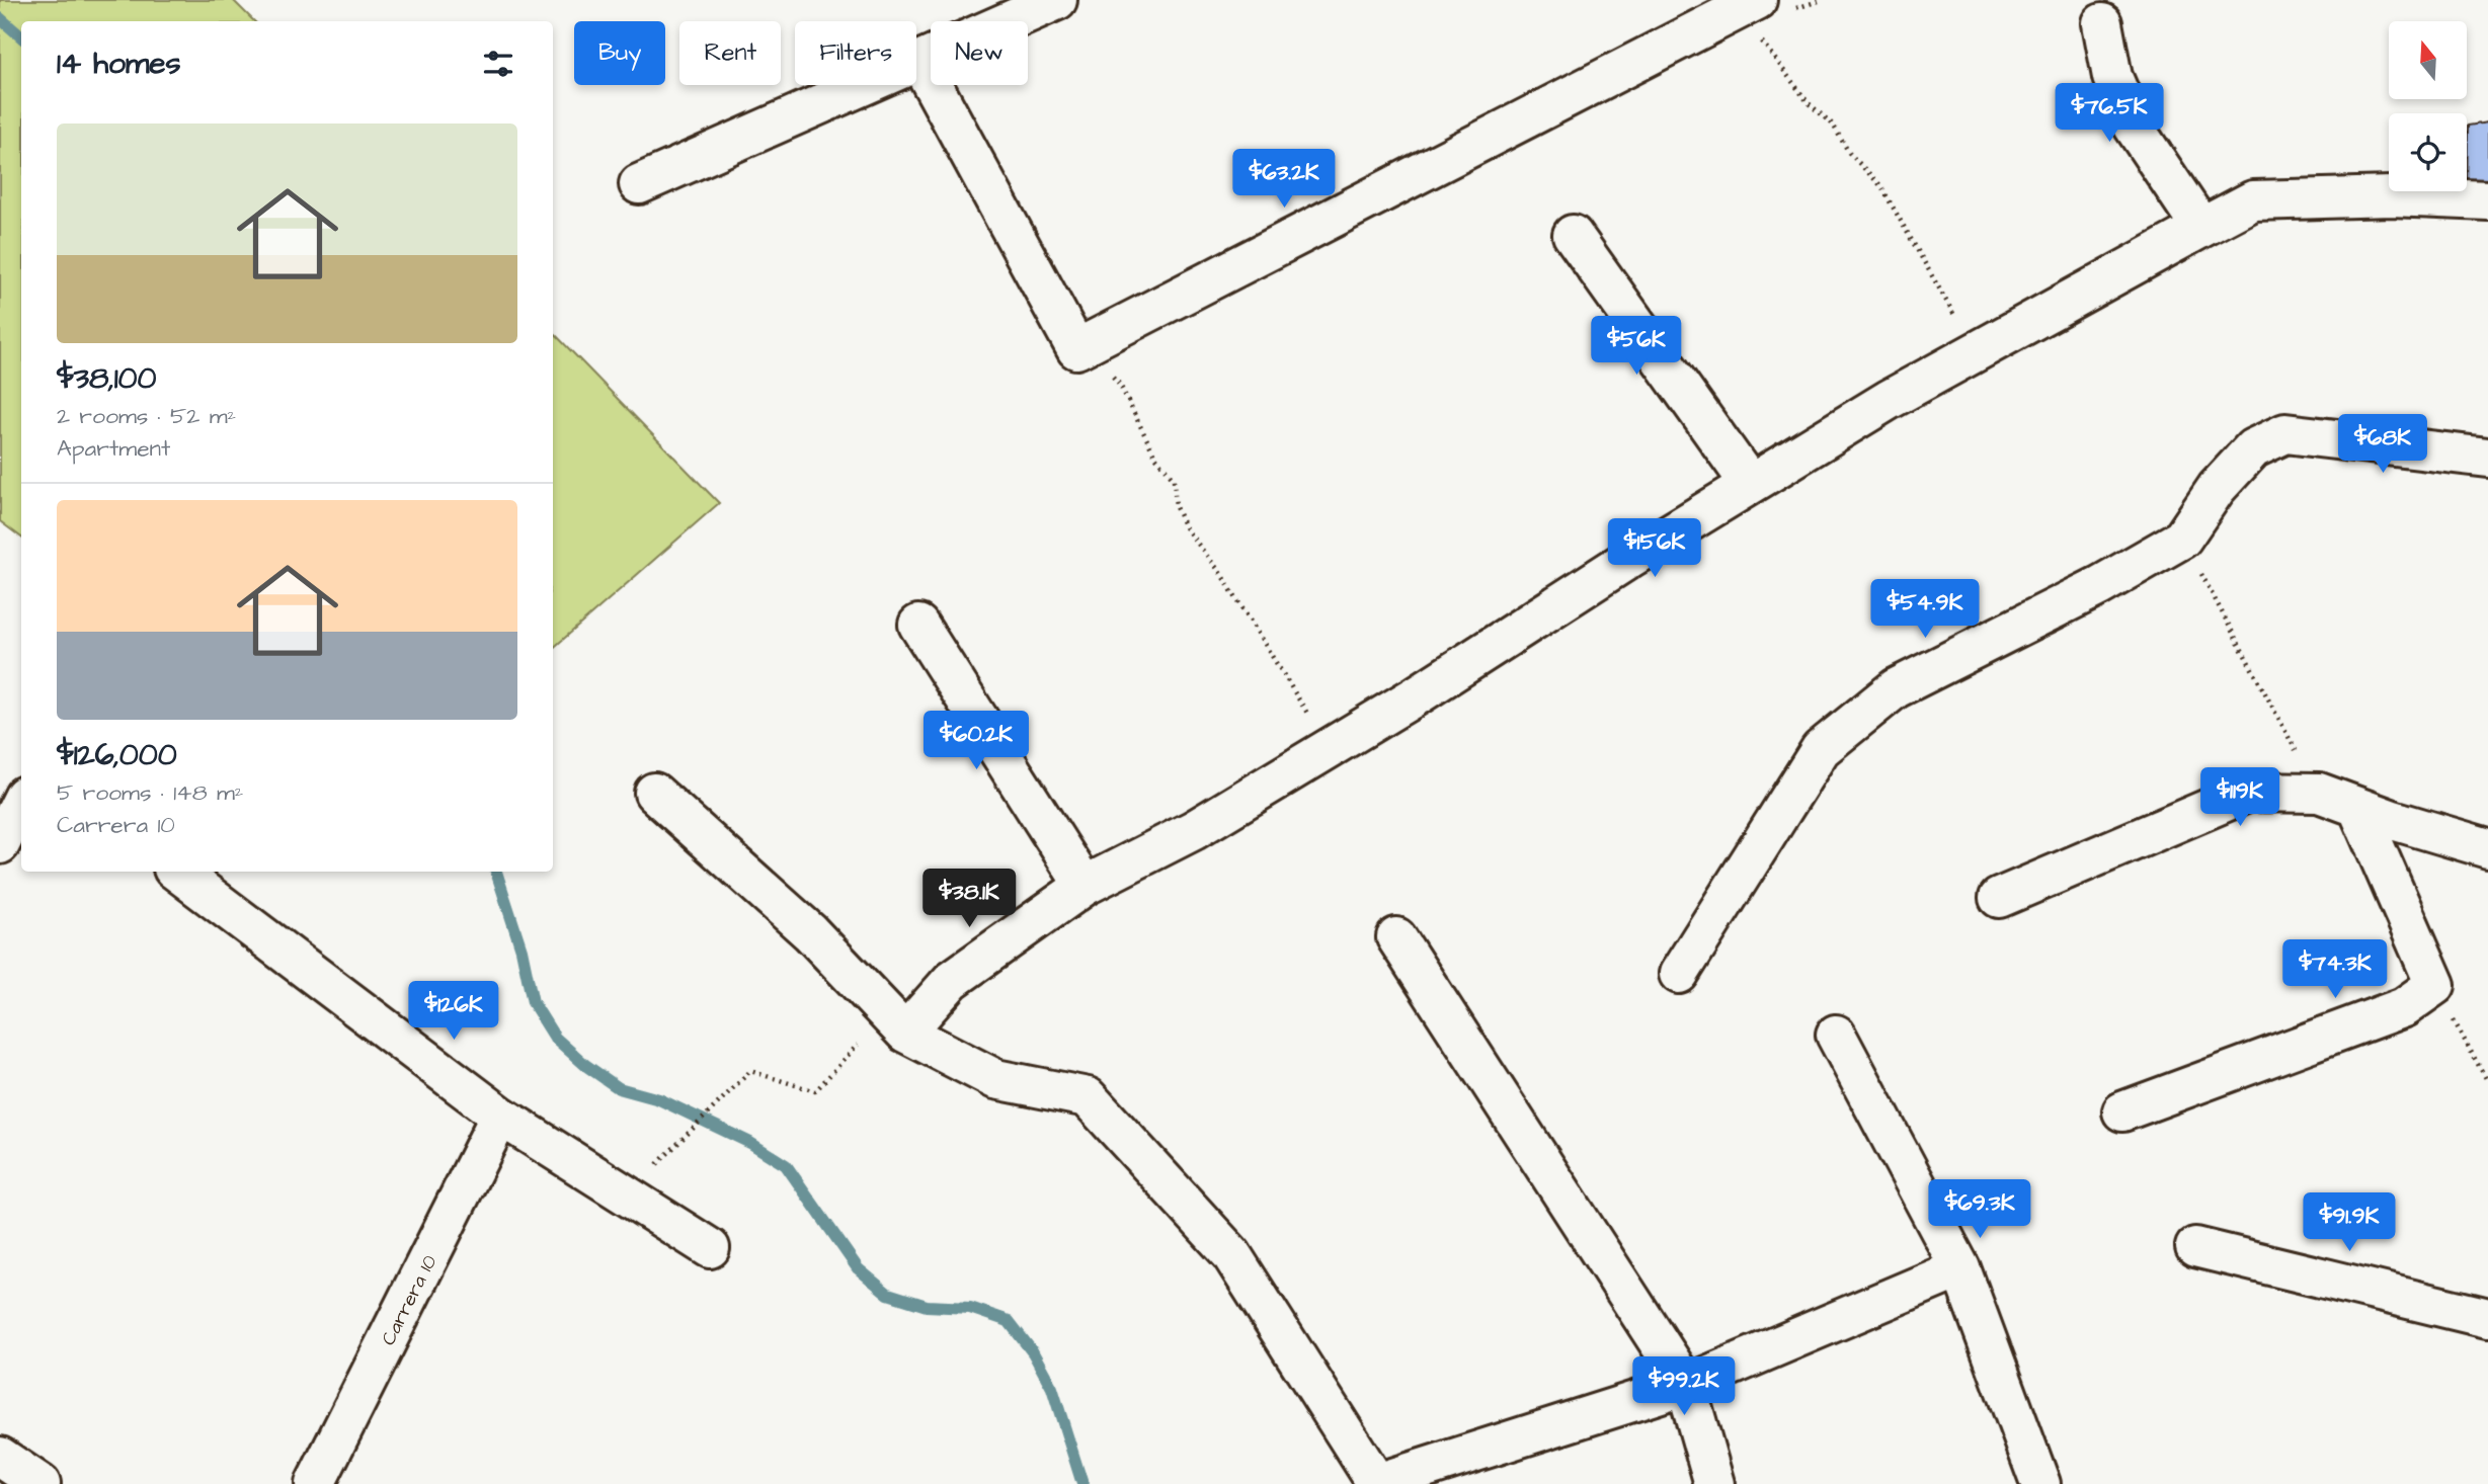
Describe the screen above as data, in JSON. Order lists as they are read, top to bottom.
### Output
{
  "streets": {
    "street": ["Carrera 10"]
  },
  "north": "top",
  "page": {
    "chip": [
      "Buy",
      "Rent",
      "Filters",
      "New"
    ],
    "heading": "14 homes",
    "price": [
      "$76.5K",
      "$63.2K",
      "$56K",
      "$68K",
      "$156K",
      "$54.9K",
      "$60.2K",
      "$119K",
      "$38.1K",
      "$74.3K",
      "$126K",
      "$69.3K",
      "$91.9K",
      "$99.2K"
    ],
    "list": [
      {
        "name": "$38,100",
        "note": "2 rooms · 52 m² · Apartment"
      },
      {
        "name": "$126,000",
        "note": "5 rooms · 148 m² · Carrera 10"
      }
    ]
  }
}
